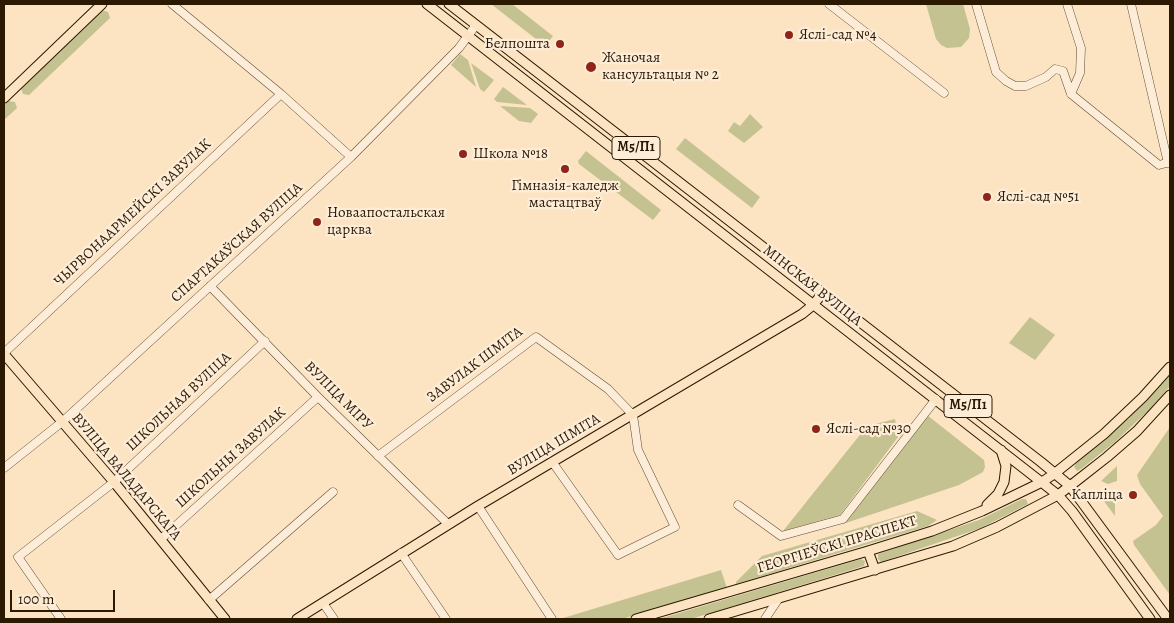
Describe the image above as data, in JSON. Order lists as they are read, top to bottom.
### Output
{
  "streets": {
    "main road": [
      "М5/П1",
      "МІНСКАЯ ВУЛІЦА",
      "ВУЛІЦА ШМІТА",
      "ВУЛІЦА ВАЛАДАРСКАГА",
      "ГЕОРГІЕЎСКІ ПРАСПЕКТ"
    ],
    "street": [
      "ЧЫРВОНААРМЕЙСКІ ЗАВУЛАК",
      "СПАРТАКАЎСКАЯ ВУЛІЦА",
      "ЗАВУЛАК ШМІТА",
      "ВУЛІЦА МІРУ",
      "ШКОЛЬНАЯ ВУЛІЦА",
      "ШКОЛЬНЫ ЗАВУЛАК"
    ]
  },
  "crossings": [
    ["ЧЫРВОНААРМЕЙСКІ ЗАВУЛАК", "ВУЛІЦА ВАЛАДАРСКАГА"],
    ["СПАРТАКАЎСКАЯ ВУЛІЦА", "МІНСКАЯ ВУЛІЦА"],
    ["СПАРТАКАЎСКАЯ ВУЛІЦА", "ВУЛІЦА МІРУ"],
    ["СПАРТАКАЎСКАЯ ВУЛІЦА", "ВУЛІЦА ВАЛАДАРСКАГА"],
    ["МІНСКАЯ ВУЛІЦА", "ВУЛІЦА ШМІТА"],
    ["МІНСКАЯ ВУЛІЦА", "ГЕОРГІЕЎСКІ ПРАСПЕКТ"],
    ["ЗАВУЛАК ШМІТА", "ВУЛІЦА МІРУ"],
    ["ЗАВУЛАК ШМІТА", "ВУЛІЦА ШМІТА"],
    ["ВУЛІЦА МІРУ", "ШКОЛЬНАЯ ВУЛІЦА"],
    ["ВУЛІЦА МІРУ", "ВУЛІЦА ШМІТА"],
    ["ВУЛІЦА МІРУ", "ШКОЛЬНЫ ЗАВУЛАК"],
    ["ШКОЛЬНАЯ ВУЛІЦА", "ВУЛІЦА ВАЛАДАРСКАГА"],
    ["ШКОЛЬНЫ ЗАВУЛАК", "ВУЛІЦА ВАЛАДАРСКАГА"]
  ],
  "places": [
    "Яслі-сад №4",
    "Белпошта",
    "Жаночая кансультацыя № 2",
    "Школа №18",
    "Гімназія-каледж мастацтваў",
    "Яслі-сад №51",
    "Новаапостальская царква",
    "Яслі-сад №30",
    "Капліца"
  ],
  "scale_bar": "100 m"
}
